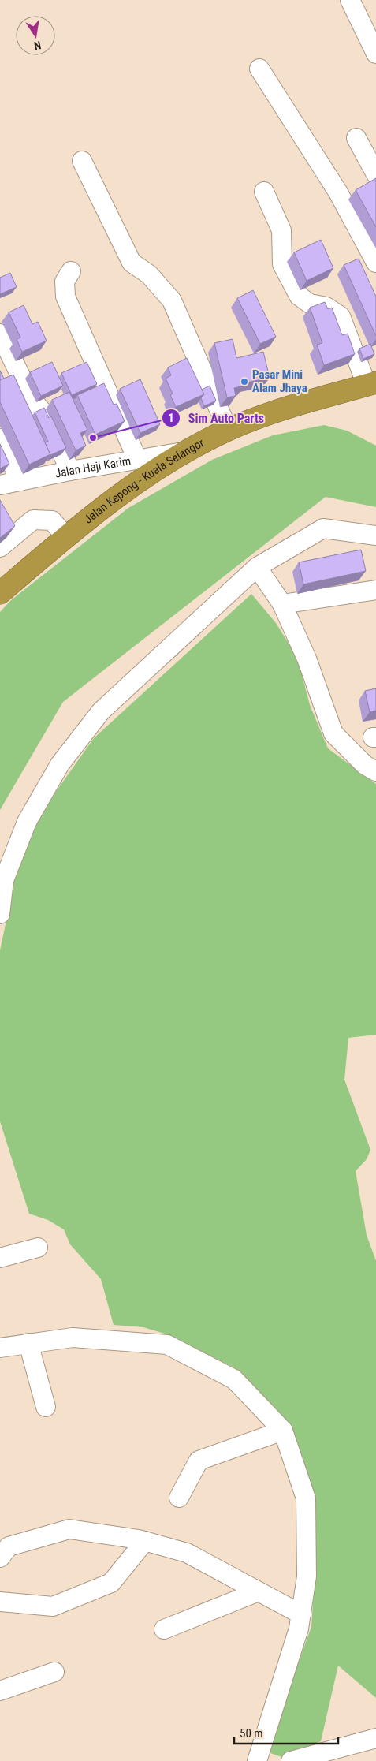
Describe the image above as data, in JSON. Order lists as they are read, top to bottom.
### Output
{
  "streets": {
    "highway": ["Jalan Kepong - Kuala Selangor"],
    "street": ["Jalan Haji Karim"]
  },
  "crossings": [
    ["Jalan Haji Karim", "Jalan Kepong - Kuala Selangor"]
  ],
  "places": ["Pasar Mini Alam Jhaya", "Sim Auto Parts"],
  "scale_bar": "50 m",
  "north": "bottom"
}
